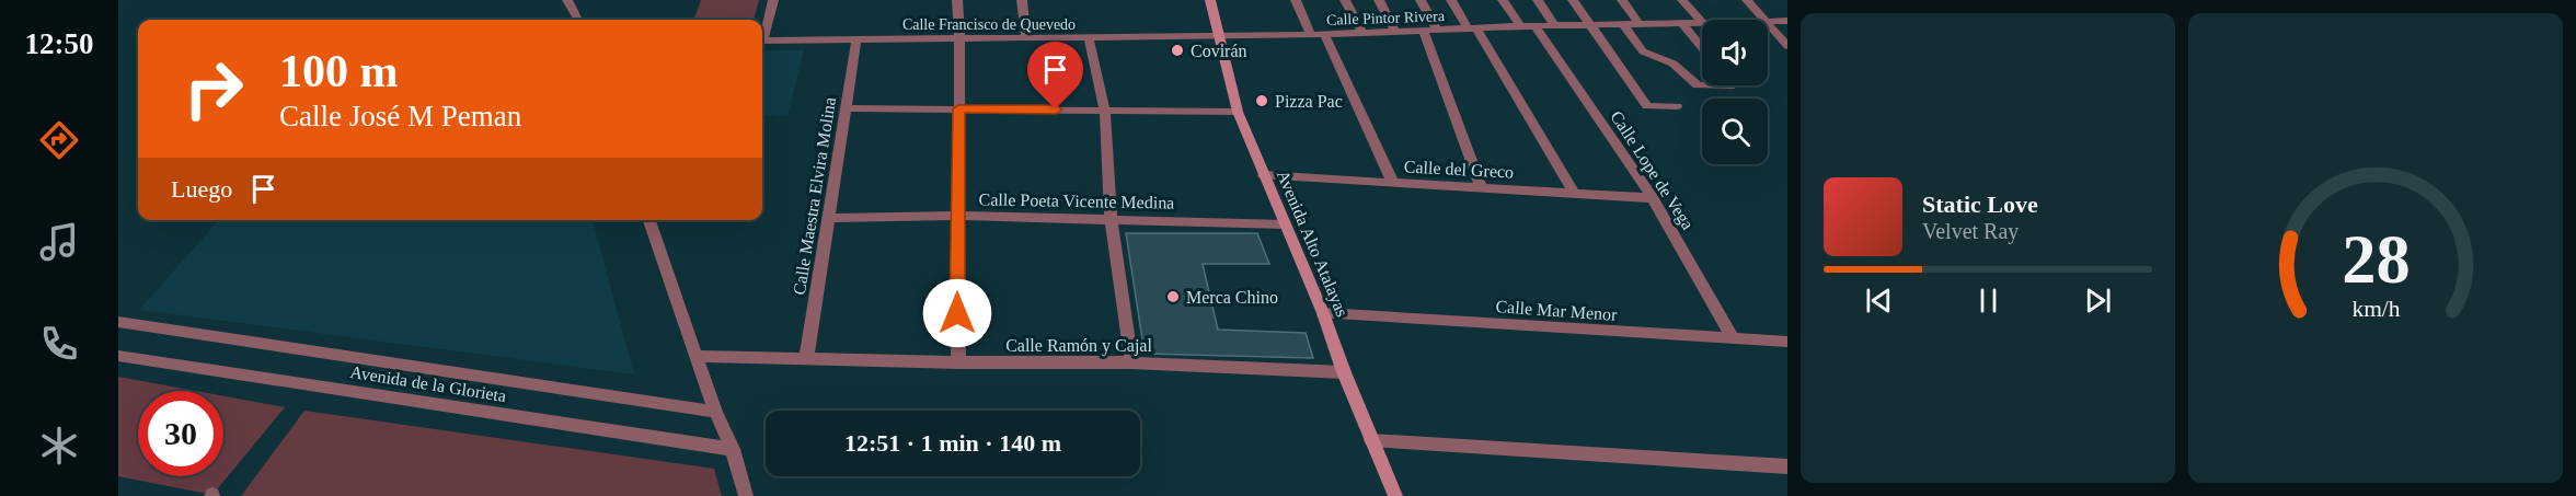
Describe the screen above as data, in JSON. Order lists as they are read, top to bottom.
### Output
{
  "streets": {
    "main road": ["Avenida Alto Atalayas"],
    "street": [
      "Calle Pintor Rivera",
      "Calle Francisco de Quevedo",
      "Calle del Greco",
      "Calle Lope de Vega",
      "Calle Maestra Elvira Molina",
      "Calle Poeta Vicente Medina",
      "Calle Mar Menor",
      "Calle Ramón y Cajal",
      "Avenida de la Glorieta"
    ]
  },
  "crossings": [
    ["Calle Pintor Rivera", "Calle Francisco de Quevedo"],
    ["Calle Pintor Rivera", "Calle Lope de Vega"],
    ["Calle Pintor Rivera", "Avenida Alto Atalayas"],
    ["Calle Francisco de Quevedo", "Calle Maestra Elvira Molina"],
    ["Calle Francisco de Quevedo", "Avenida Alto Atalayas"],
    ["Calle del Greco", "Calle Lope de Vega"],
    ["Calle del Greco", "Avenida Alto Atalayas"],
    ["Calle Lope de Vega", "Calle Mar Menor"],
    ["Calle Maestra Elvira Molina", "Calle Poeta Vicente Medina"],
    ["Calle Maestra Elvira Molina", "Calle Ramón y Cajal"],
    ["Calle Poeta Vicente Medina", "Avenida Alto Atalayas"],
    ["Avenida Alto Atalayas", "Calle Mar Menor"],
    ["Avenida Alto Atalayas", "Calle Ramón y Cajal"]
  ],
  "places": ["Covirán", "Pizza Pac", "Merca Chino"],
  "page": {
    "tabs": "12:50",
    "turn": ["100 m", "Calle José M Peman"],
    "then": "Luego",
    "song": ["Static Love", "Velvet Ray"],
    "limit": "30",
    "trip": "12:51 · 1 min · 140 m",
    "gauge": ["28", "km/h"]
  }
}
